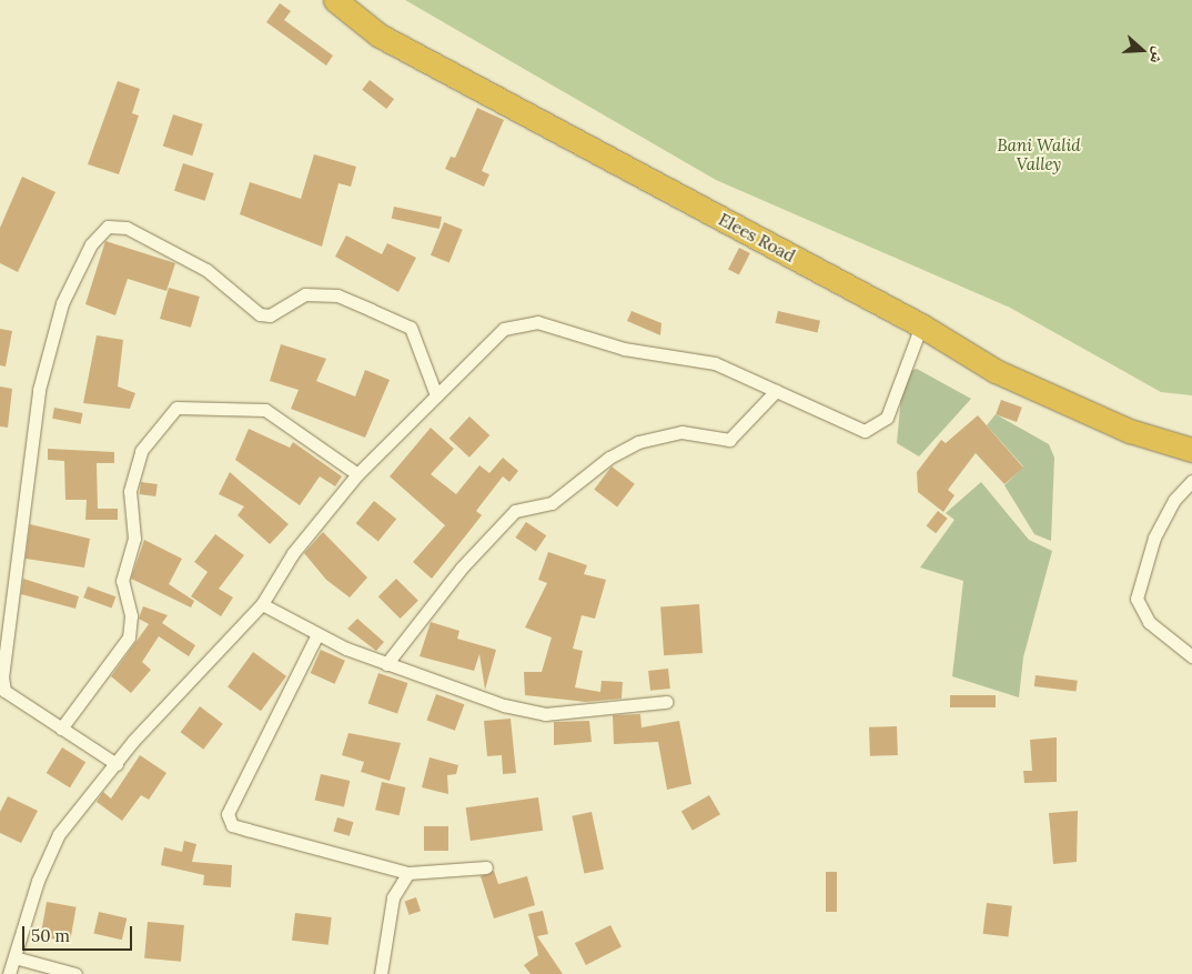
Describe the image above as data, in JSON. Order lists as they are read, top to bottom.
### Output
{
  "streets": {
    "highway": ["Elees Road"]
  },
  "parks": ["Bani Walid Valley"],
  "scale_bar": "50 m",
  "north": "right"
}
